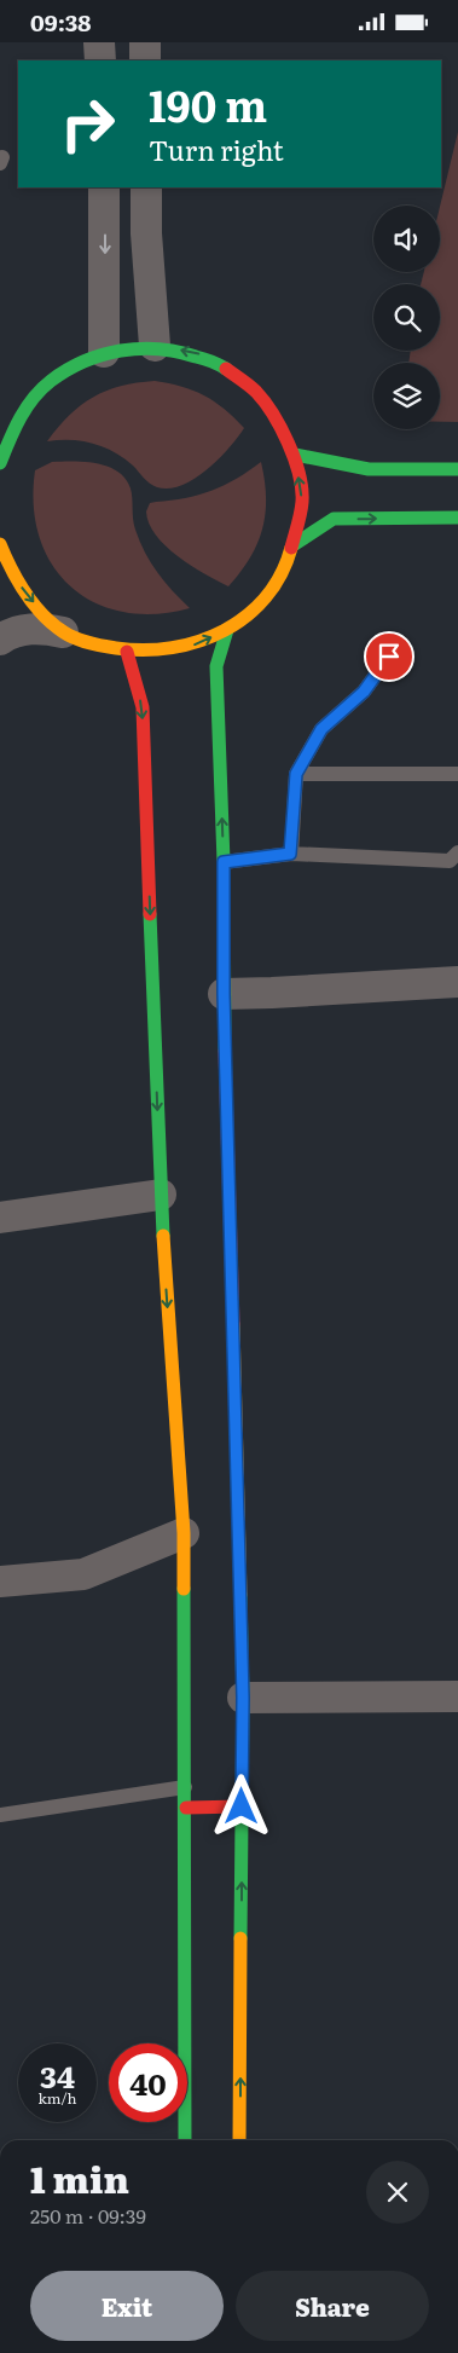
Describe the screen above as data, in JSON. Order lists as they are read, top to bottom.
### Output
{
  "page": {
    "status": "09:38",
    "turn": ["190 m", "Turn right"],
    "speed": "34 km/h",
    "limit": "40",
    "heading": ["1 min", "250 m · 09:39"],
    "buttons": ["Exit", "Share"]
  }
}
